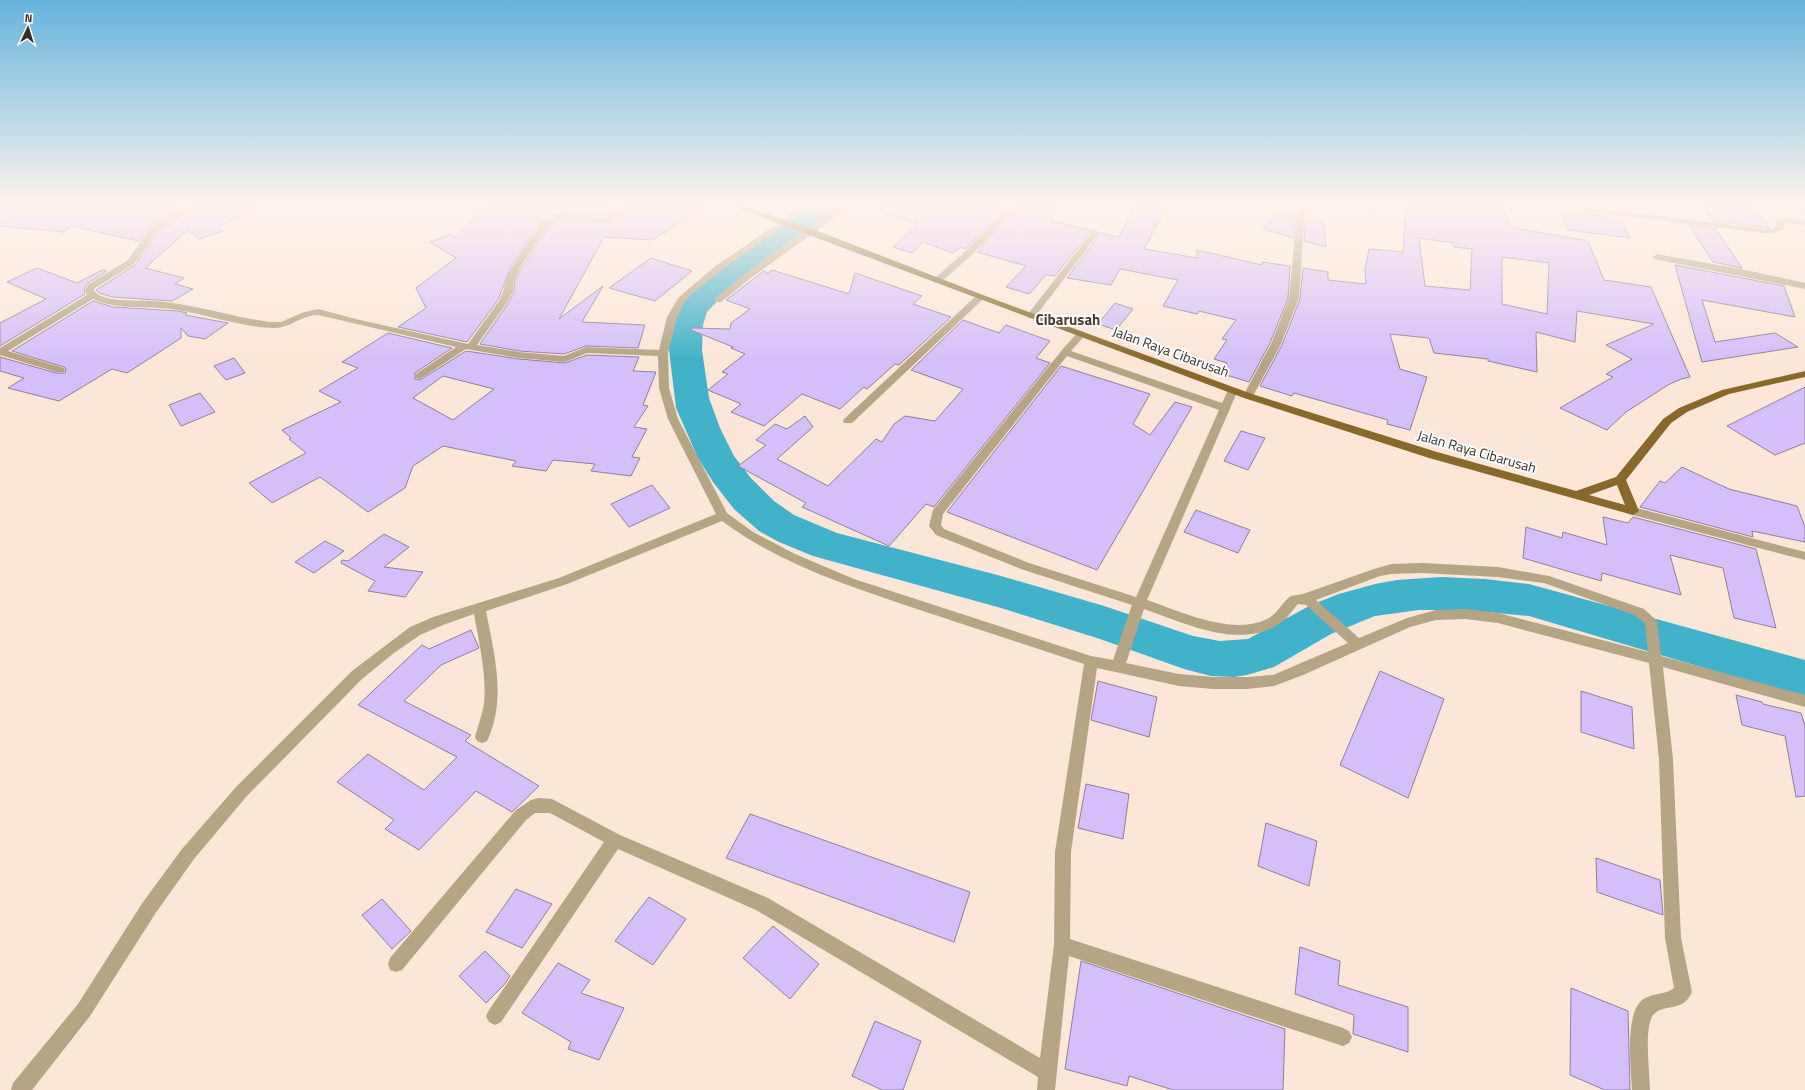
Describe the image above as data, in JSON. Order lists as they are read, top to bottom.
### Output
{
  "streets": {
    "main road": ["Jalan Raya Cibarusah"]
  },
  "districts": ["Cibarusah"],
  "north": "top"
}
